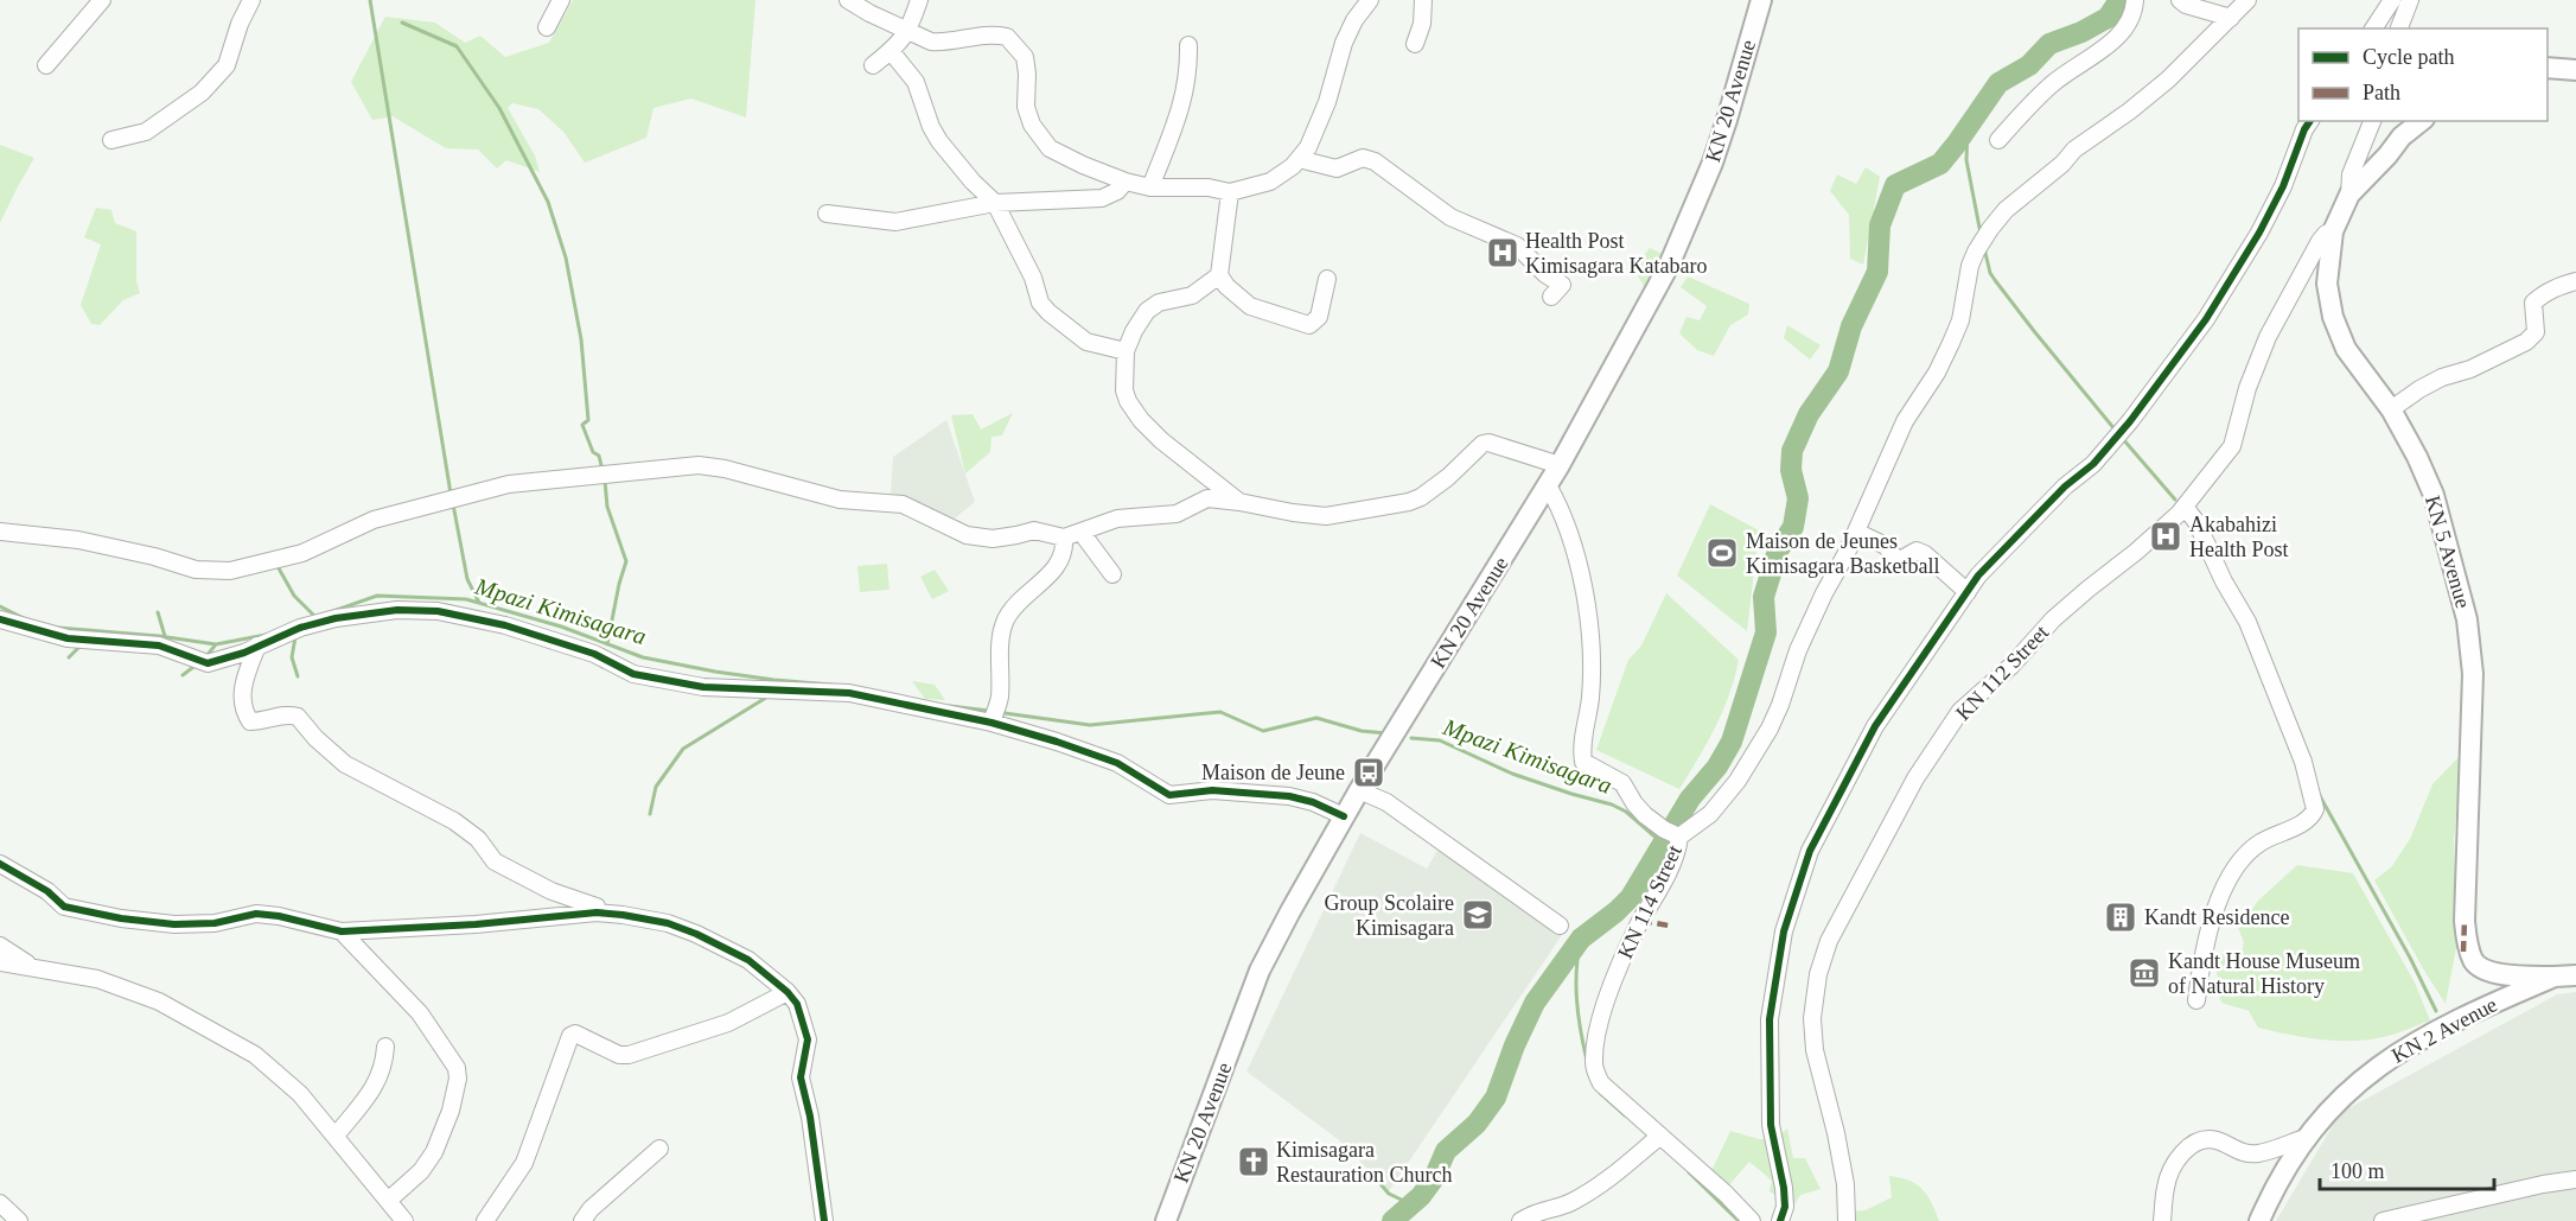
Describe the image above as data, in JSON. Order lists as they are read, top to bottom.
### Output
{
  "streets": {
    "main road": ["KN 20 Avenue", "KN 5 Avenue", "KN 2 Avenue"],
    "street": ["KN 112 Street", "KN 114 Street"]
  },
  "crossings": [
    ["KN 20 Avenue", "KN 114 Street"],
    ["KN 5 Avenue", "KN 112 Street"],
    ["KN 5 Avenue", "KN 2 Avenue"]
  ],
  "water": ["Mpazi Kimisagara"],
  "places": {
    "hospital": ["Health Post Kimisagara Katabaro", "Akabahizi Health Post"],
    "sports": ["Maison de Jeunes Kimisagara Basketball"],
    "bus stop": ["Maison de Jeune"],
    "school or university": ["Group Scolaire Kimisagara"],
    "building": ["Kandt Residence"],
    "museum": ["Kandt House Museum of Natural History"],
    "church": ["Kimisagara Restauration Church"]
  },
  "legend": ["Cycle path", "Path"],
  "scale_bar": "100 m"
}
